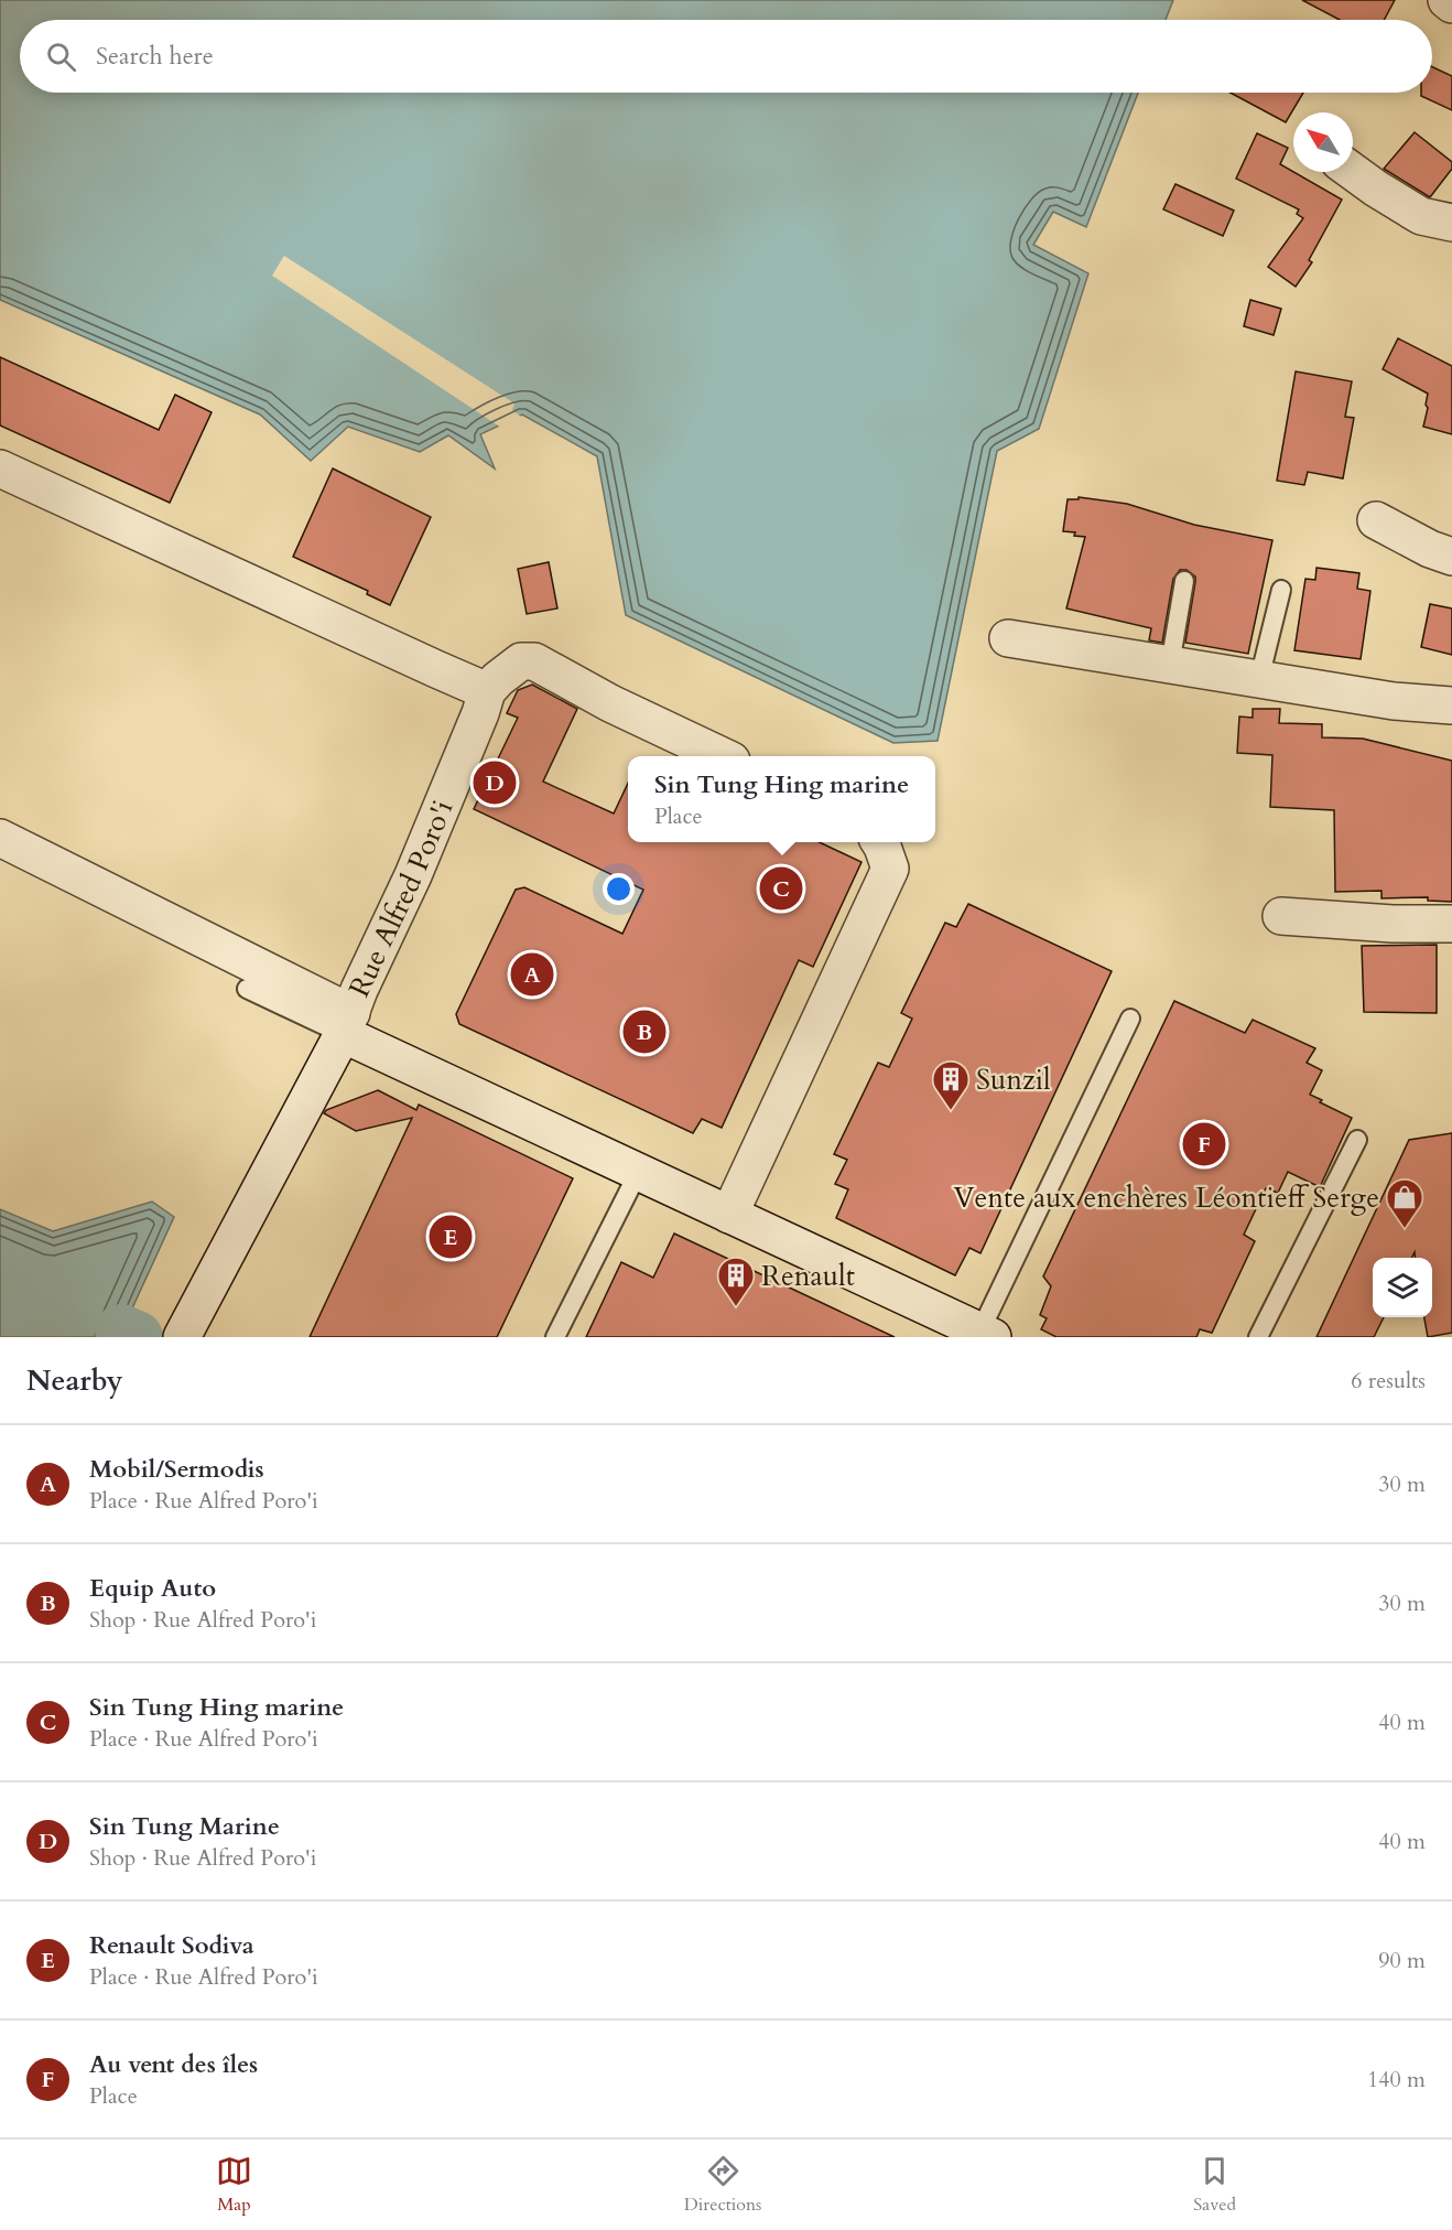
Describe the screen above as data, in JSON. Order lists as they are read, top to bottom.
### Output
{
  "streets": {
    "street": ["Rue Alfred Poro'i"]
  },
  "places": {
    "building": ["Sunzil", "Renault"],
    "shop": ["Vente aux enchères Léontieff Serge"]
  },
  "north": "top left",
  "page": {
    "search": "Search here",
    "popup": ["Sin Tung Hing marine", "Place"],
    "pins": [
      "D",
      "C",
      "A",
      "B",
      "F",
      "E"
    ],
    "heading": ["Nearby", "6 results"],
    "list": [
      {
        "mark": "A",
        "name": "Mobil/Sermodis",
        "note": "Place · Rue Alfred Poro'i",
        "value": "30 m"
      },
      {
        "mark": "B",
        "name": "Equip Auto",
        "note": "Shop · Rue Alfred Poro'i",
        "value": "30 m"
      },
      {
        "mark": "C",
        "name": "Sin Tung Hing marine",
        "note": "Place · Rue Alfred Poro'i",
        "value": "40 m"
      },
      {
        "mark": "D",
        "name": "Sin Tung Marine",
        "note": "Shop · Rue Alfred Poro'i",
        "value": "40 m"
      },
      {
        "mark": "E",
        "name": "Renault Sodiva",
        "note": "Place · Rue Alfred Poro'i",
        "value": "90 m"
      },
      {
        "mark": "F",
        "name": "Au vent des îles",
        "note": "Place",
        "value": "140 m"
      }
    ],
    "nav": ["Map", "Directions", "Saved"]
  }
}
